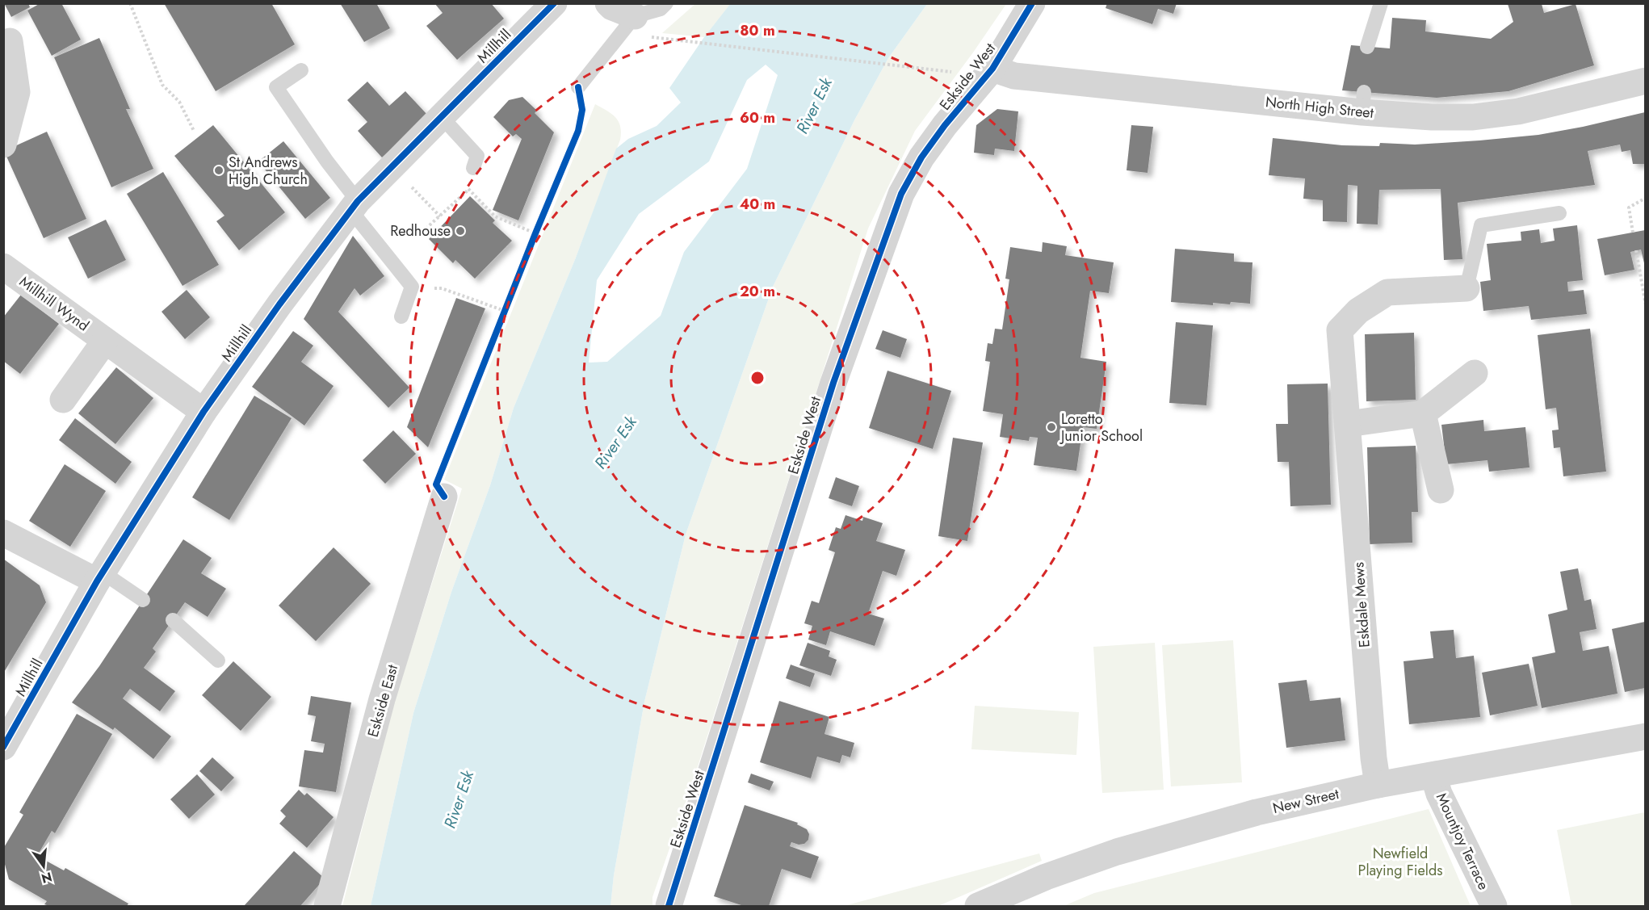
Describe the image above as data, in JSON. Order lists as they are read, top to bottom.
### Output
{
  "streets": {
    "street": [
      "Millhill",
      "Eskside West",
      "North High Street",
      "Millhill Wynd",
      "Eskdale Mews",
      "Eskside East",
      "New Street",
      "Mountjoy Terrace"
    ]
  },
  "crossings": [
    ["Millhill", "Millhill Wynd"],
    ["Eskside West", "North High Street"],
    ["Eskdale Mews", "New Street"],
    ["New Street", "Mountjoy Terrace"]
  ],
  "water": ["River Esk"],
  "parks": ["Newfield Playing Fields"],
  "places": ["St Andrews High Church", "Redhouse", "Loretto Junior School"],
  "north": "bottom",
  "rings": [
    "80 m",
    "60 m",
    "40 m",
    "20 m"
  ]
}
